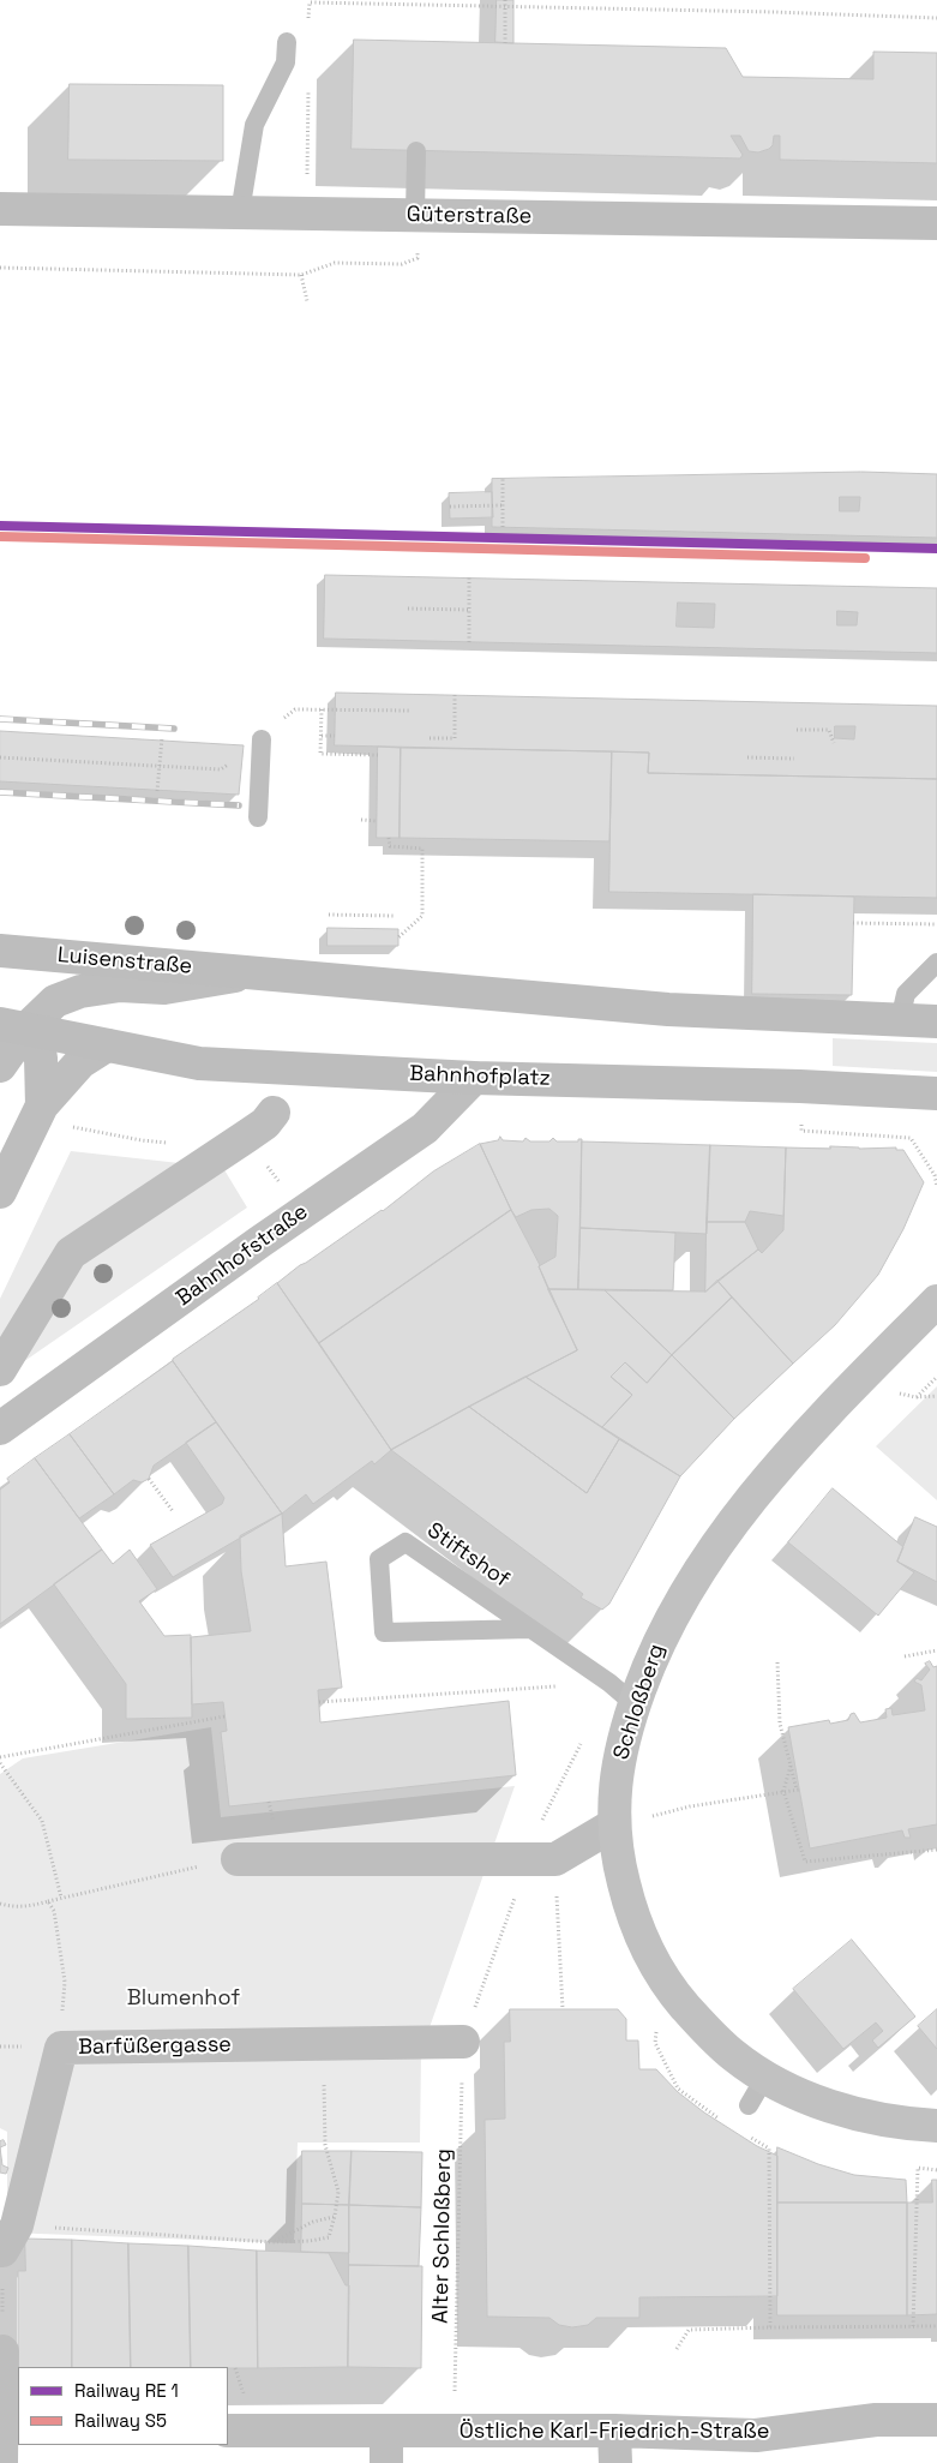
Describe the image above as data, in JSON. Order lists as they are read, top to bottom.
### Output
{
  "streets": {
    "main road": ["Luisenstraße", "Bahnhofplatz", "Schloßberg"],
    "street": [
      "Güterstraße",
      "Bahnhofstraße",
      "Barfüßergasse",
      "Östliche Karl-Friedrich-Straße"
    ],
    "lane": ["Stiftshof"],
    "path": ["Alter Schloßberg"]
  },
  "crossings": [
    ["Bahnhofplatz", "Bahnhofstraße"],
    ["Stiftshof", "Schloßberg"],
    ["Barfüßergasse", "Alter Schloßberg"],
    ["Alter Schloßberg", "Östliche Karl-Friedrich-Straße"]
  ],
  "parks": ["Blumenhof"],
  "lines": ["rail line S5"],
  "legend": ["Railway RE 1", "Railway S5"]
}
